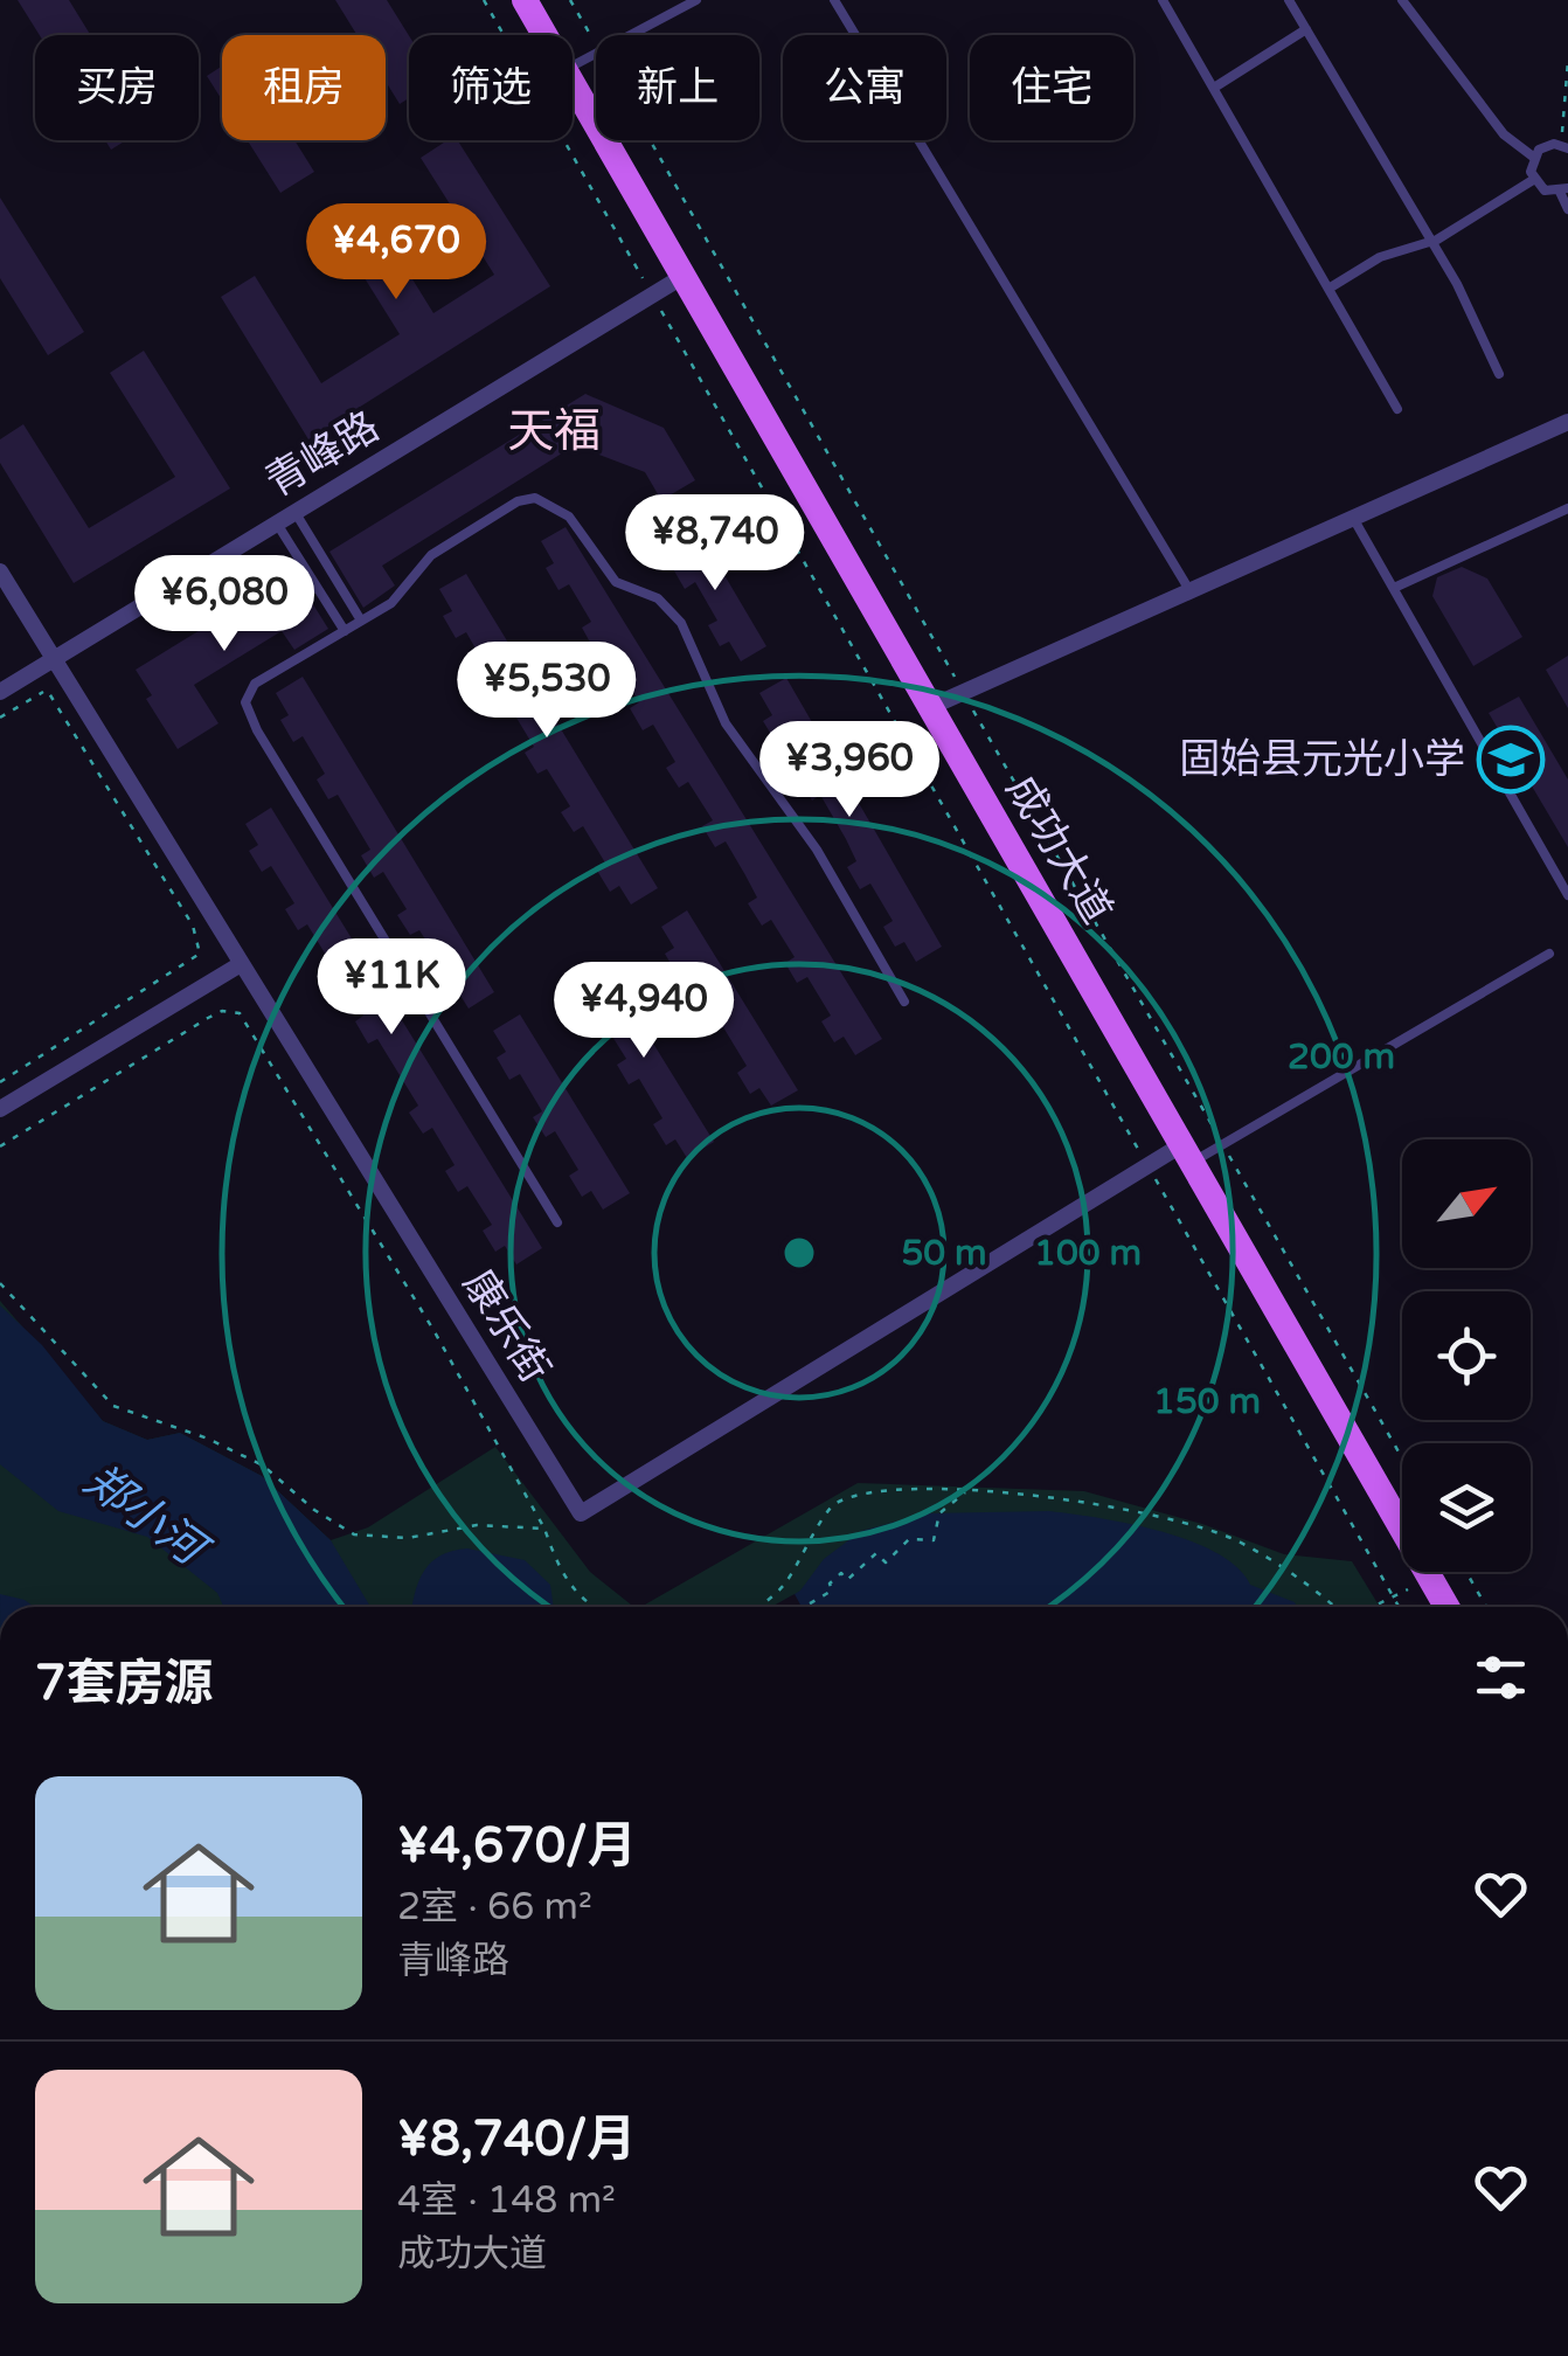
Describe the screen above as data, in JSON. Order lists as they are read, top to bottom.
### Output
{
  "streets": {
    "main road": ["成功大道"],
    "street": ["青峰路", "康乐街"]
  },
  "crossings": [
    ["青峰路", "成功大道"],
    ["青峰路", "康乐街"],
    ["成功大道", "康乐街"]
  ],
  "districts": ["天福"],
  "water": ["郑小河"],
  "places": {
    "school or university": ["固始县元光小学"]
  },
  "north": "top right",
  "page": {
    "chip": [
      "买房",
      "租房",
      "筛选",
      "新上",
      "公寓",
      "住宅"
    ],
    "price": [
      "¥4,670",
      "¥8,740",
      "¥6,080",
      "¥5,530",
      "¥3,960",
      "¥11K",
      "¥4,940"
    ],
    "heading": "7套房源",
    "list": [
      {
        "name": "¥4,670/月",
        "note": "2室 · 66 m² · 青峰路"
      },
      {
        "name": "¥8,740/月",
        "note": "4室 · 148 m² · 成功大道"
      }
    ]
  },
  "rings": [
    "200 m",
    "50 m",
    "100 m",
    "150 m"
  ]
}
